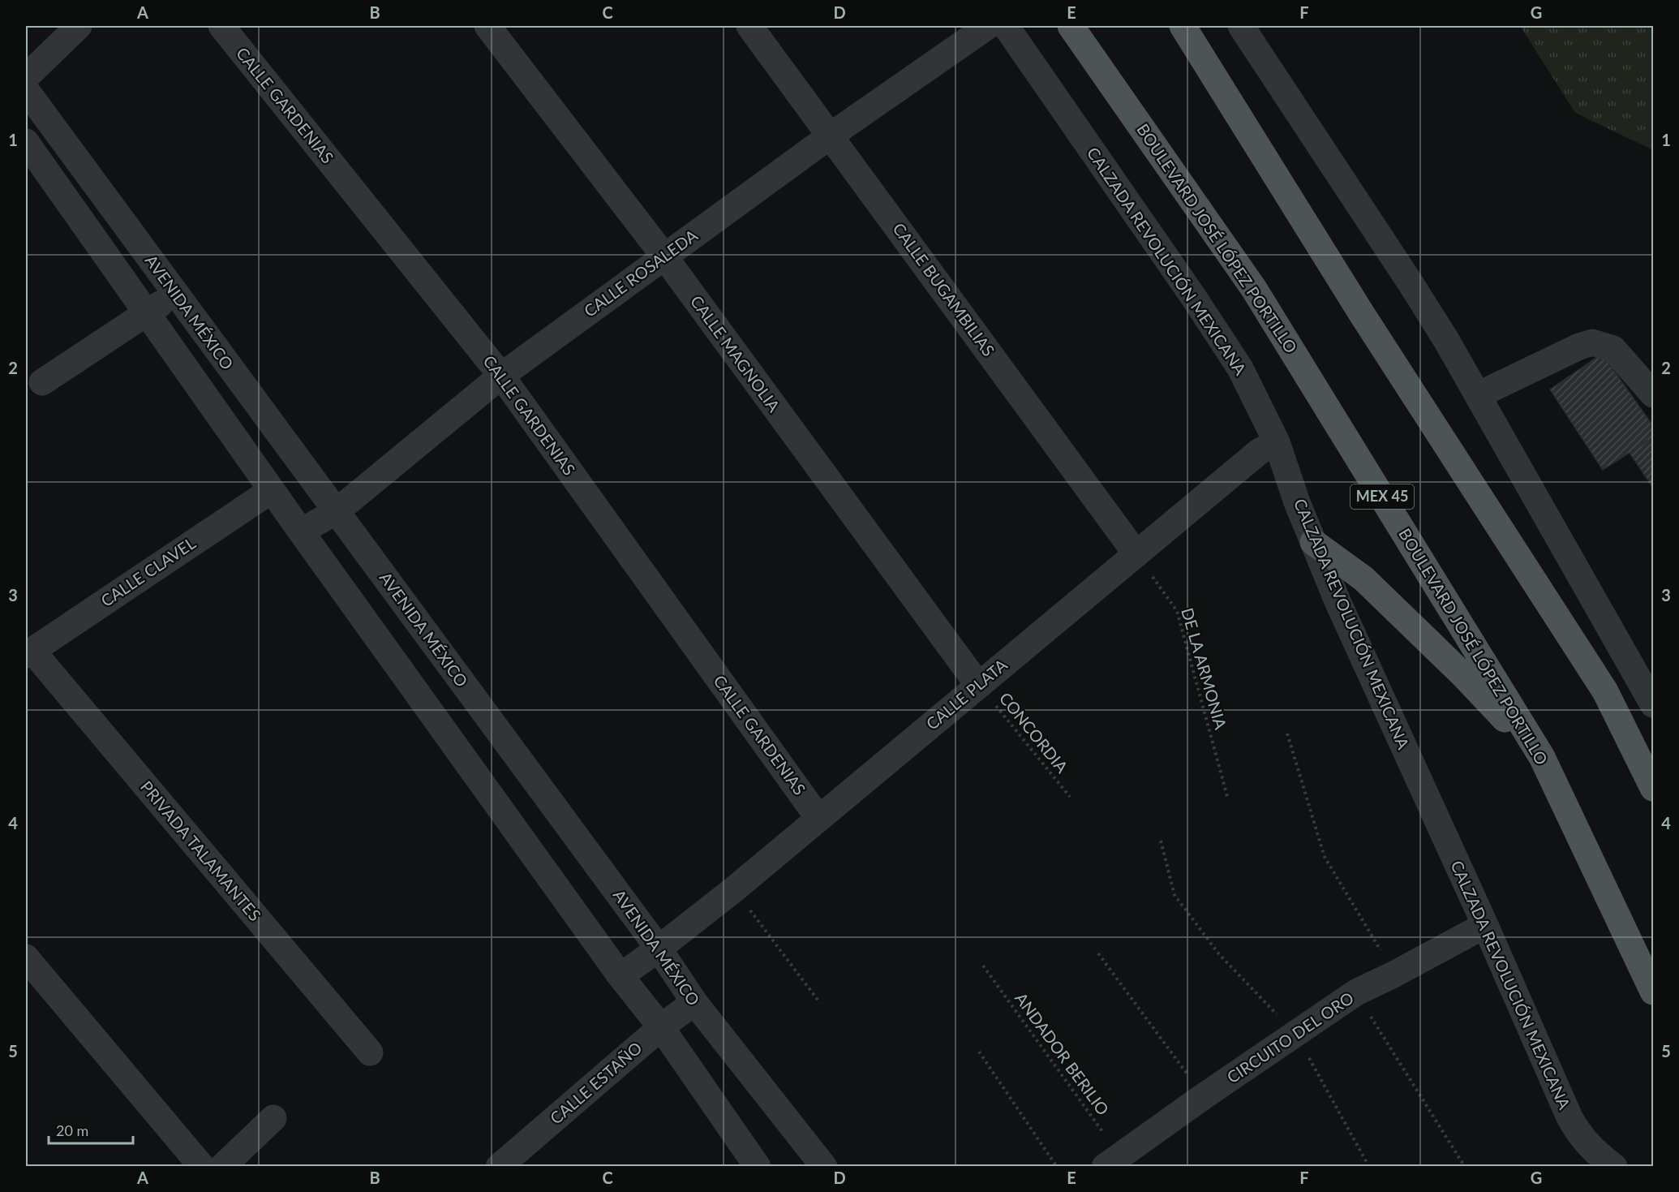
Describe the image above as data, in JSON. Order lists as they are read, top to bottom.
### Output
{
  "streets": {
    "main road": ["BOULEVARD JOSÉ LÓPEZ PORTILLO", "MEX 45"],
    "street": [
      "CALLE GARDENIAS",
      "CALZADA REVOLUCIÓN MEXICANA",
      "CALLE ROSALEDA",
      "CALLE BUGAMBILIAS",
      "AVENIDA MÉXICO",
      "CALLE MAGNOLIA",
      "CALLE CLAVEL",
      "CALLE PLATA",
      "PRIVADA TALAMANTES",
      "CIRCUITO DEL ORO",
      "CALLE ESTAÑO"
    ],
    "path": ["DE LA ARMONIA", "CONCORDIA", "ANDADOR BERILIO"]
  },
  "crossings": [
    ["CALLE GARDENIAS", "CALLE ROSALEDA"],
    ["CALLE GARDENIAS", "CALLE PLATA"],
    ["CALZADA REVOLUCIÓN MEXICANA", "CALLE PLATA"],
    ["CALZADA REVOLUCIÓN MEXICANA", "CIRCUITO DEL ORO"],
    ["CALLE ROSALEDA", "CALLE BUGAMBILIAS"],
    ["CALLE ROSALEDA", "AVENIDA MÉXICO"],
    ["CALLE ROSALEDA", "CALLE MAGNOLIA"],
    ["CALLE BUGAMBILIAS", "DE LA ARMONIA"],
    ["CALLE BUGAMBILIAS", "CALLE PLATA"],
    ["AVENIDA MÉXICO", "CALLE PLATA"],
    ["AVENIDA MÉXICO", "CALLE ESTAÑO"],
    ["CALLE MAGNOLIA", "CALLE PLATA"],
    ["CALLE MAGNOLIA", "CONCORDIA"],
    ["CALLE CLAVEL", "PRIVADA TALAMANTES"],
    ["DE LA ARMONIA", "CALLE PLATA"],
    ["CALLE PLATA", "CONCORDIA"],
    ["CIRCUITO DEL ORO", "ANDADOR BERILIO"]
  ],
  "scale_bar": "20 m",
  "grid": {
    "columns": [
      "A",
      "B",
      "C",
      "D",
      "E",
      "F",
      "G"
    ],
    "rows": [
      "1",
      "2",
      "3",
      "4",
      "5"
    ]
  }
}
